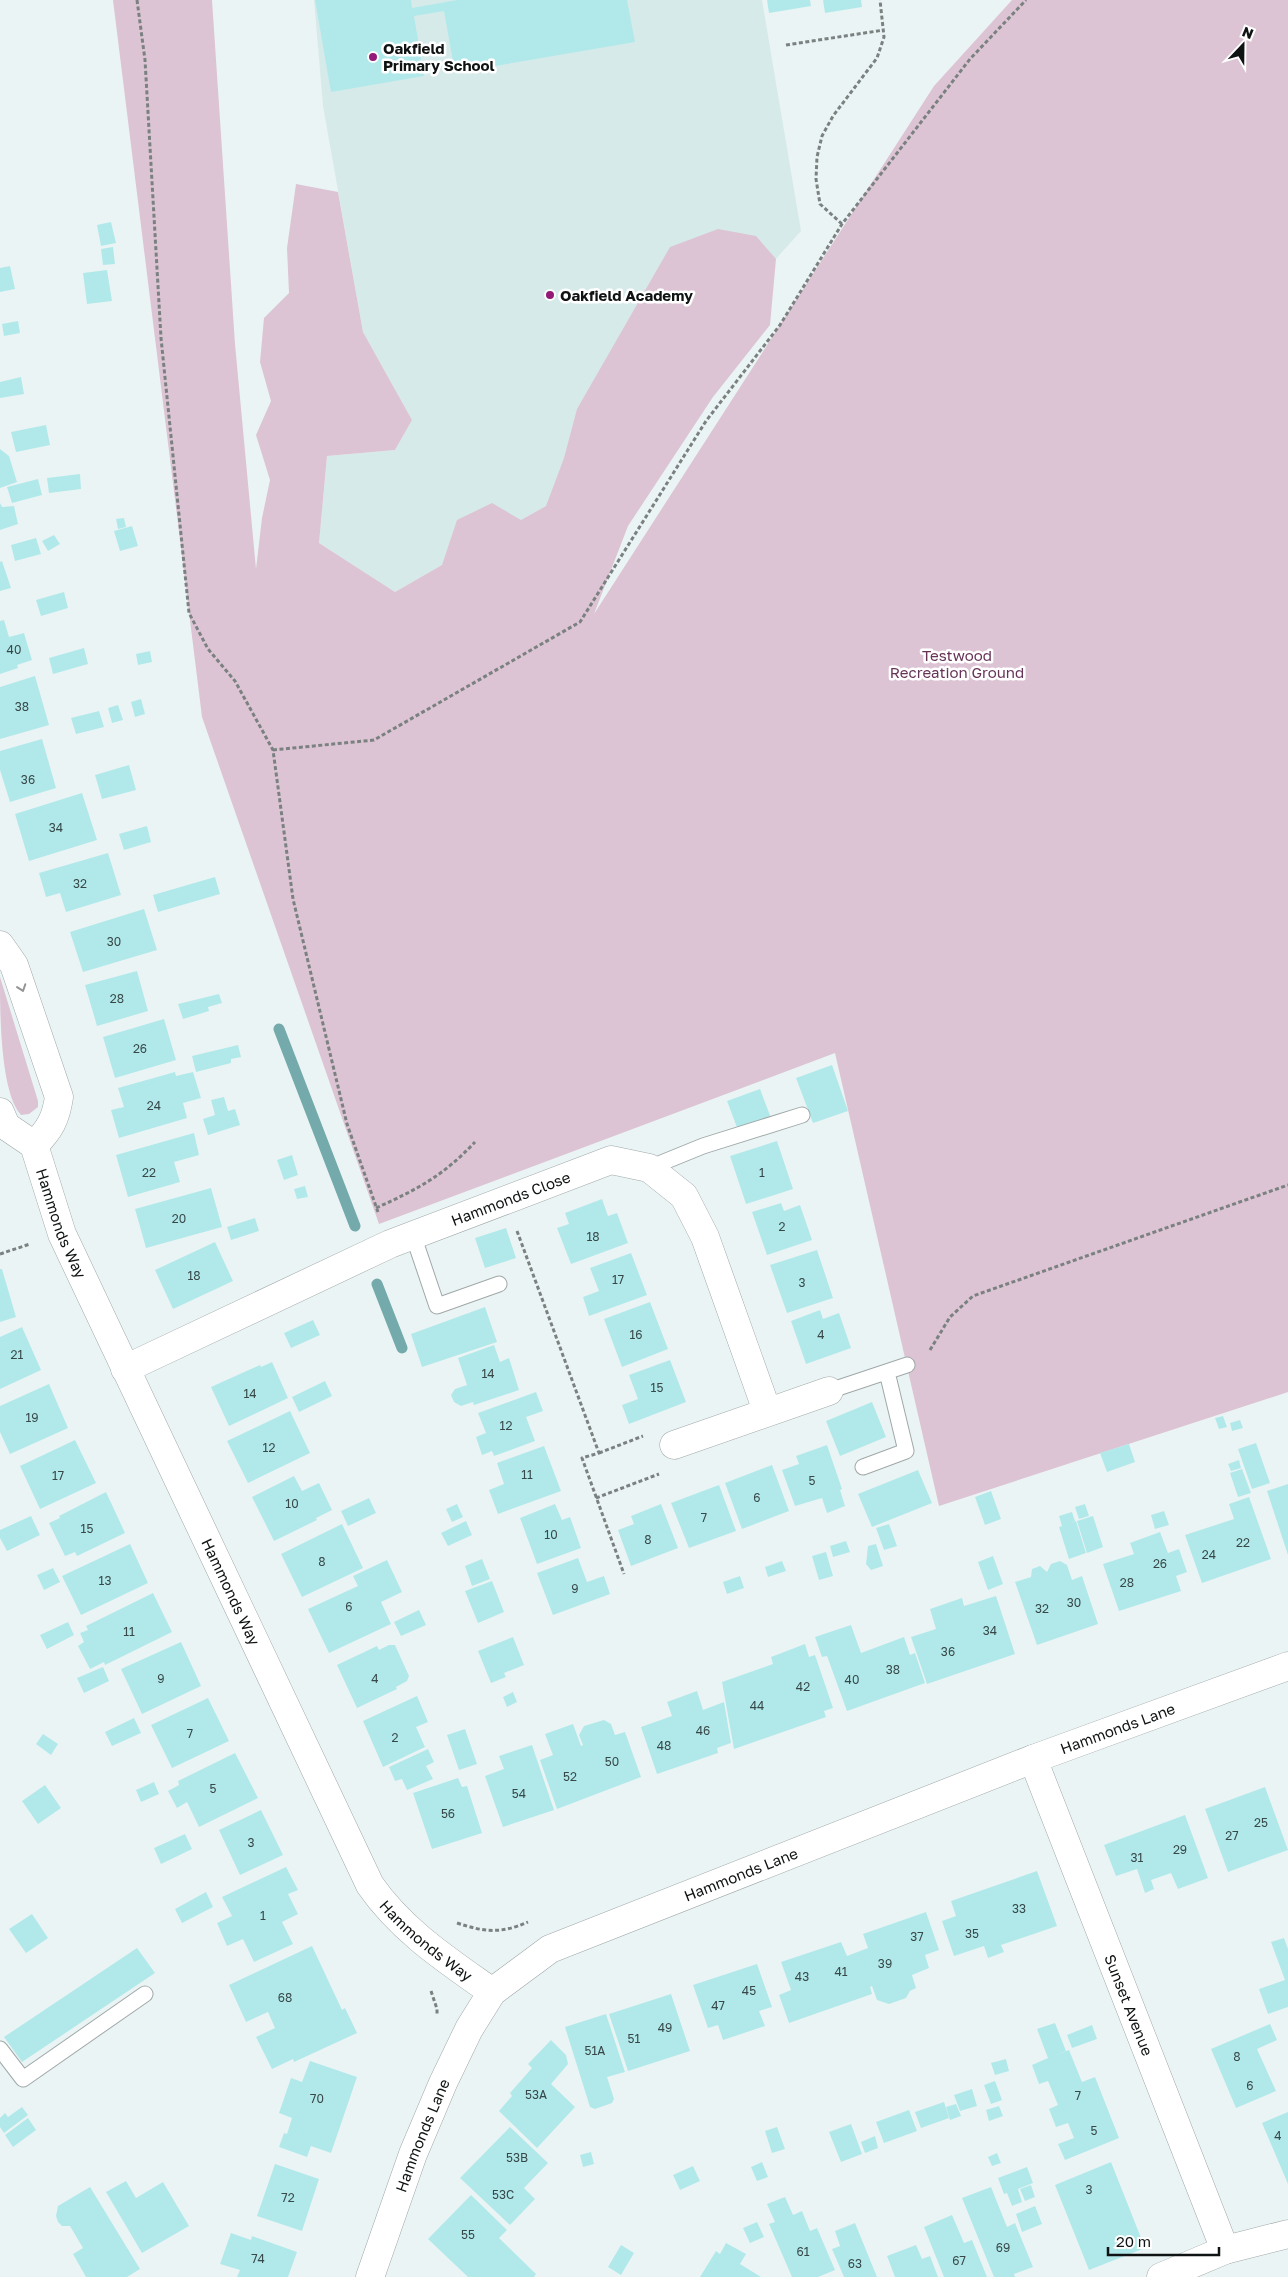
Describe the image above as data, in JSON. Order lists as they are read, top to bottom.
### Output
{
  "streets": {
    "street": [
      "Hammonds Close",
      "Hammonds Way",
      "Hammonds Lane",
      "Sunset Avenue"
    ]
  },
  "crossings": [
    ["Hammonds Close", "Hammonds Way"],
    ["Hammonds Way", "Hammonds Lane"],
    ["Hammonds Lane", "Sunset Avenue"]
  ],
  "parks": ["Testwood Recreation Ground"],
  "places": ["Oakfield Primary School", "Oakfield Academy"],
  "house_numbers": [
    "40",
    "38",
    "36",
    "34",
    "32",
    "30",
    "28",
    "26",
    "24",
    "22",
    "1",
    "20",
    "2",
    "18",
    "18",
    "17",
    "3",
    "16",
    "4",
    "21",
    "14",
    "15",
    "14",
    "19",
    "12",
    "12",
    "11",
    "17",
    "5",
    "6",
    "10",
    "7",
    "15",
    "10",
    "8",
    "22",
    "24",
    "8",
    "26",
    "13",
    "28",
    "9",
    "30",
    "6",
    "32",
    "34",
    "11",
    "36",
    "38",
    "9",
    "4",
    "40",
    "42",
    "44",
    "46",
    "7",
    "2",
    "48",
    "50",
    "52",
    "5",
    "54",
    "56",
    "25",
    "27",
    "3",
    "29",
    "31",
    "33",
    "1",
    "35",
    "37",
    "39",
    "41",
    "43",
    "45",
    "68",
    "47",
    "49",
    "51",
    "51A",
    "8",
    "6",
    "53A",
    "7",
    "70",
    "5",
    "4",
    "53B",
    "3",
    "53C",
    "72",
    "55",
    "69",
    "61",
    "74",
    "67",
    "63"
  ],
  "scale_bar": "20 m",
  "north": "top"
}
